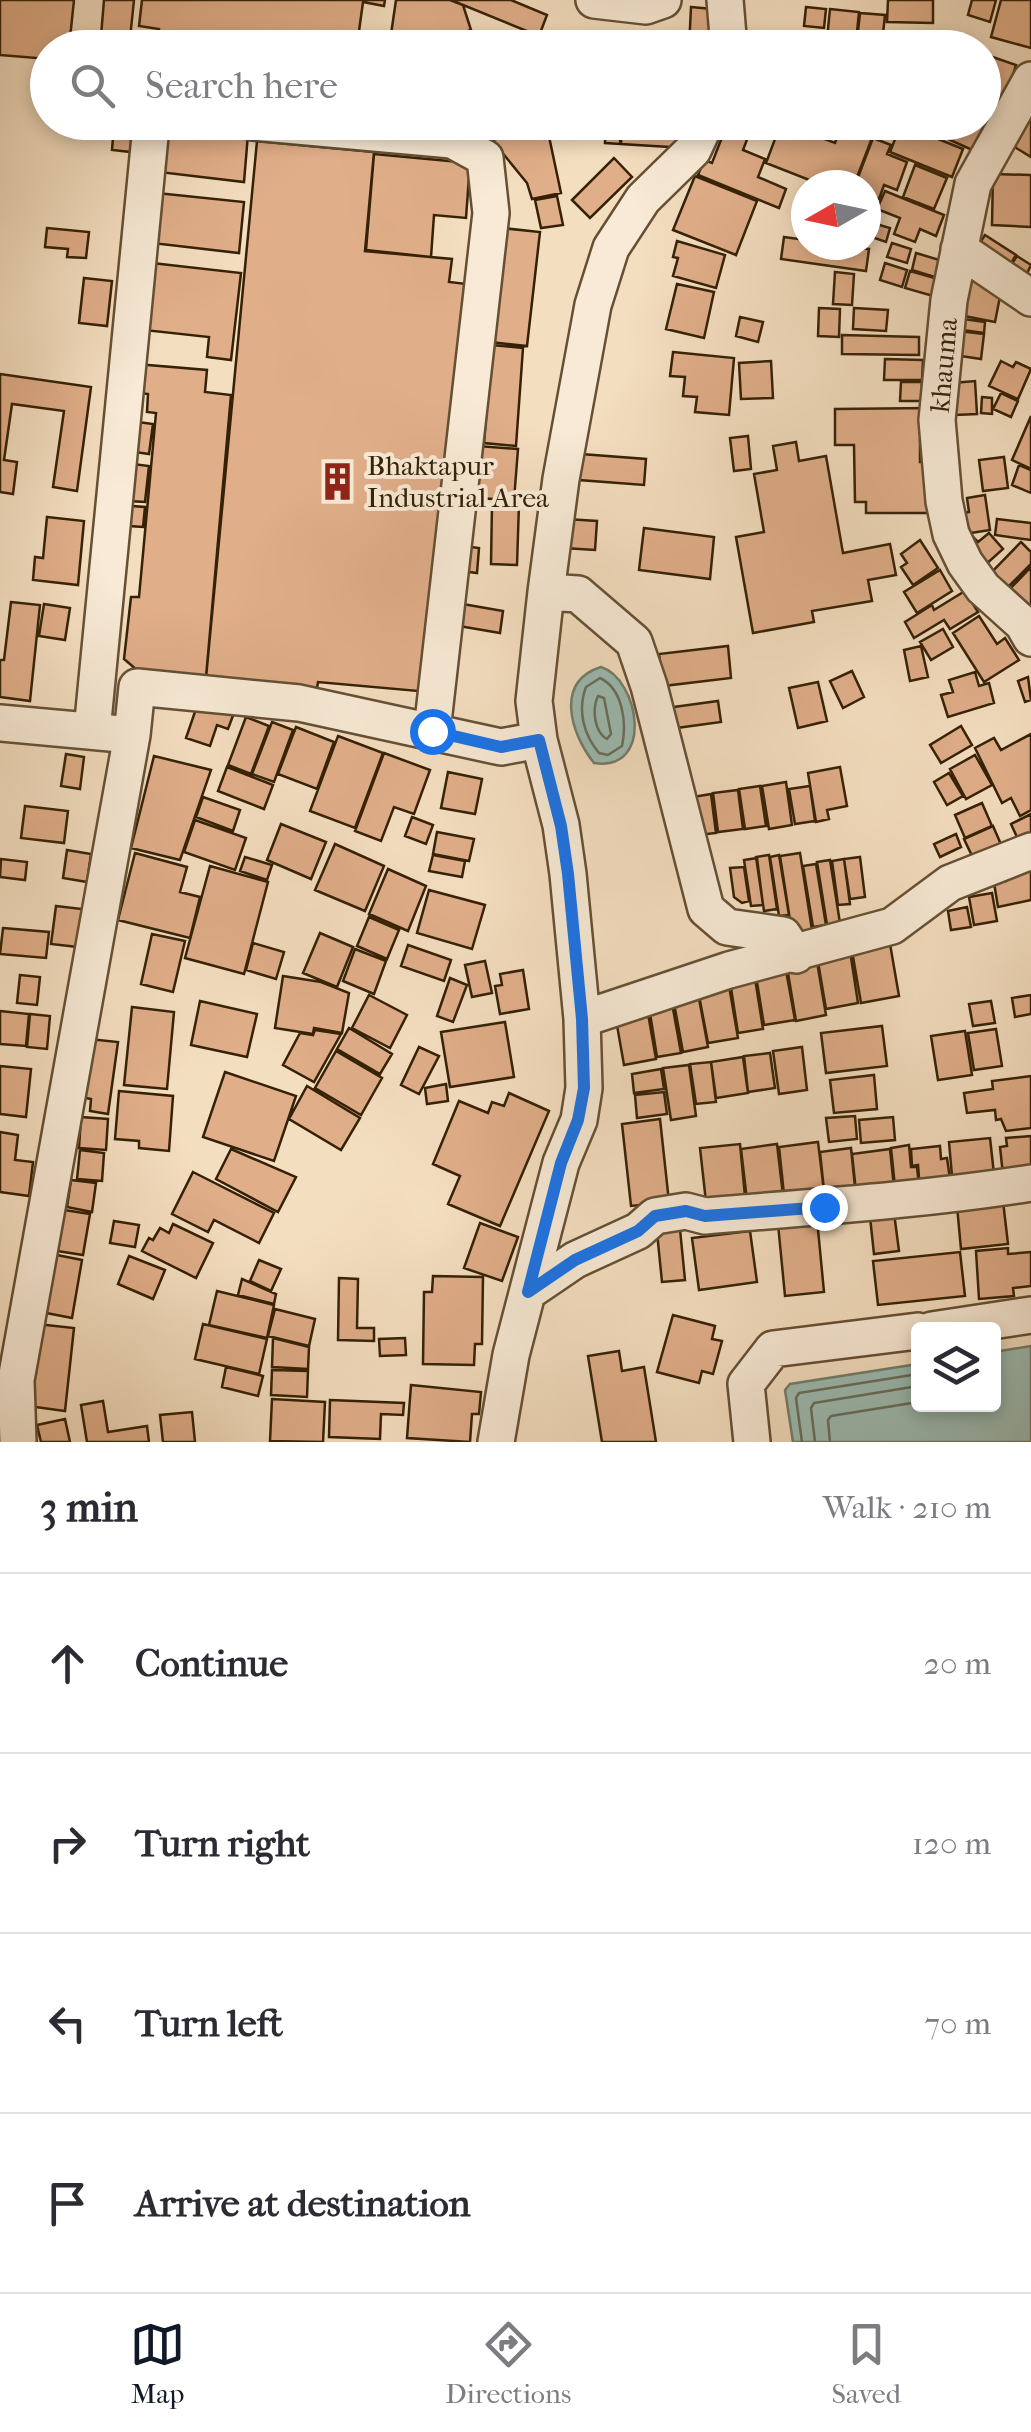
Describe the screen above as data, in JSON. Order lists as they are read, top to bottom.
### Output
{
  "streets": {
    "street": ["khauma"]
  },
  "places": {
    "building": ["Bhaktapur Industrial Area"]
  },
  "north": "left",
  "page": {
    "search": "Search here",
    "heading": ["3 min", "Walk · 210 m"],
    "list": [
      ["Continue", "20 m"],
      ["Turn right", "120 m"],
      ["Turn left", "70 m"],
      "Arrive at destination"
    ],
    "nav": ["Map", "Directions", "Saved"]
  }
}
